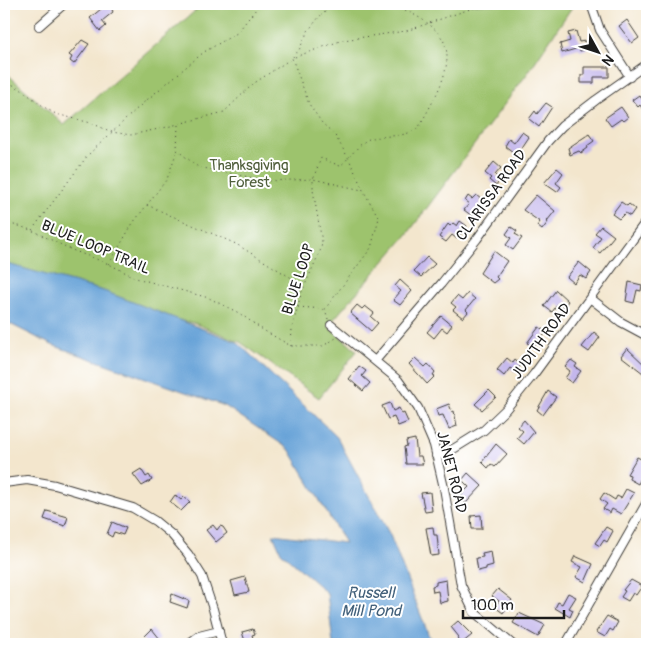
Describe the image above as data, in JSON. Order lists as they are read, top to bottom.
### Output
{
  "streets": {
    "street": ["CLARISSA ROAD", "JUDITH ROAD", "JANET ROAD"],
    "path": ["BLUE LOOP TRAIL", "BLUE LOOP"]
  },
  "crossings": [
    ["CLARISSA ROAD", "JANET ROAD"],
    ["BLUE LOOP TRAIL", "BLUE LOOP"],
    ["JUDITH ROAD", "JANET ROAD"]
  ],
  "water": ["Russell Mill Pond"],
  "parks": ["Thanksgiving Forest"],
  "scale_bar": "100 m",
  "north": "bottom right"
}
